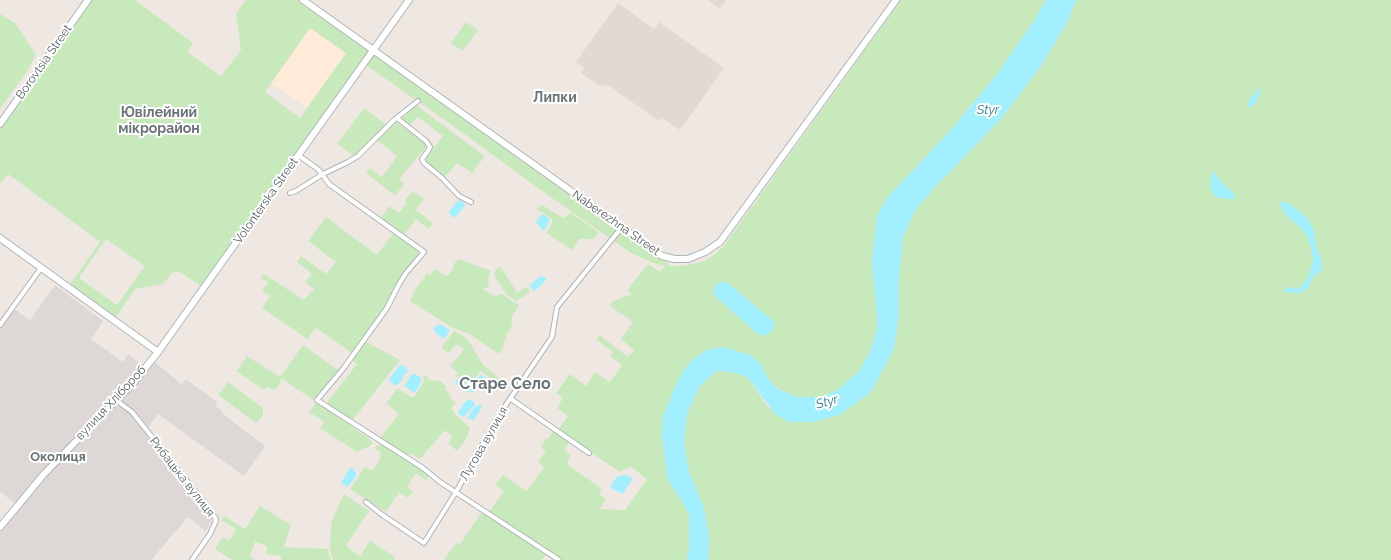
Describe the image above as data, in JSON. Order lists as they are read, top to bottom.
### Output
{
  "streets": {
    "street": [
      "Borovtsia Street",
      "Volonterska Street",
      "Naberezhna Street",
      "вулиця Хлібороб",
      "Лугова вулиця",
      "Рибацька вулиця"
    ]
  },
  "crossings": [
    ["Volonterska Street", "Naberezhna Street"],
    ["Volonterska Street", "вулиця Хлібороб"],
    ["Naberezhna Street", "Лугова вулиця"],
    ["вулиця Хлібороб", "Рибацька вулиця"]
  ],
  "districts": [
    "Липки",
    "Ювілейний мікрорайон",
    "Старе Село",
    "Околиця"
  ],
  "water": ["Styr"]
}
